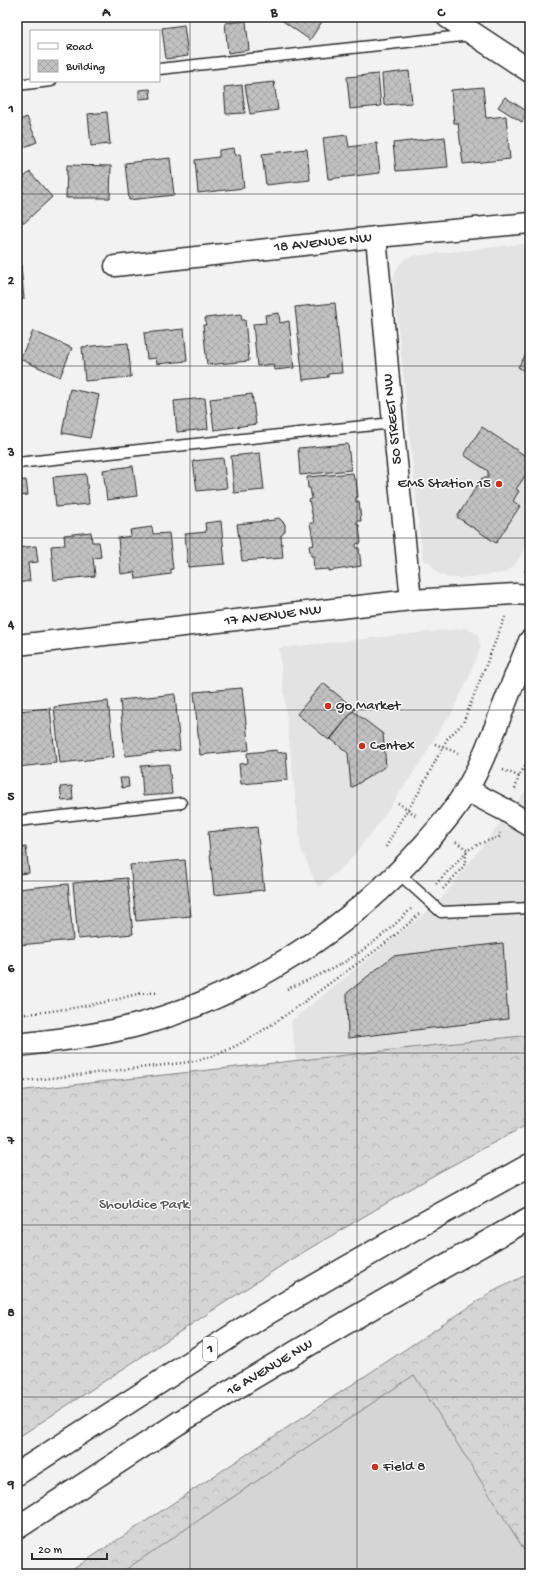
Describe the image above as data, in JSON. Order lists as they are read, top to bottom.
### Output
{
  "streets": {
    "main road": ["1", "16 AVENUE NW"],
    "street": ["18 AVENUE NW", "50 STREET NW", "17 AVENUE NW"]
  },
  "crossings": [
    ["18 AVENUE NW", "50 STREET NW"],
    ["50 STREET NW", "17 AVENUE NW"]
  ],
  "parks": ["Shouldice Park"],
  "places": [
    "EMS Station 15",
    "go Market",
    "Centex",
    "Field 8"
  ],
  "legend": ["Road", "Building"],
  "scale_bar": "20 m",
  "grid": {
    "columns": ["A", "B", "C"],
    "rows": [
      "1",
      "2",
      "3",
      "4",
      "5",
      "6",
      "7",
      "8",
      "9"
    ]
  }
}
